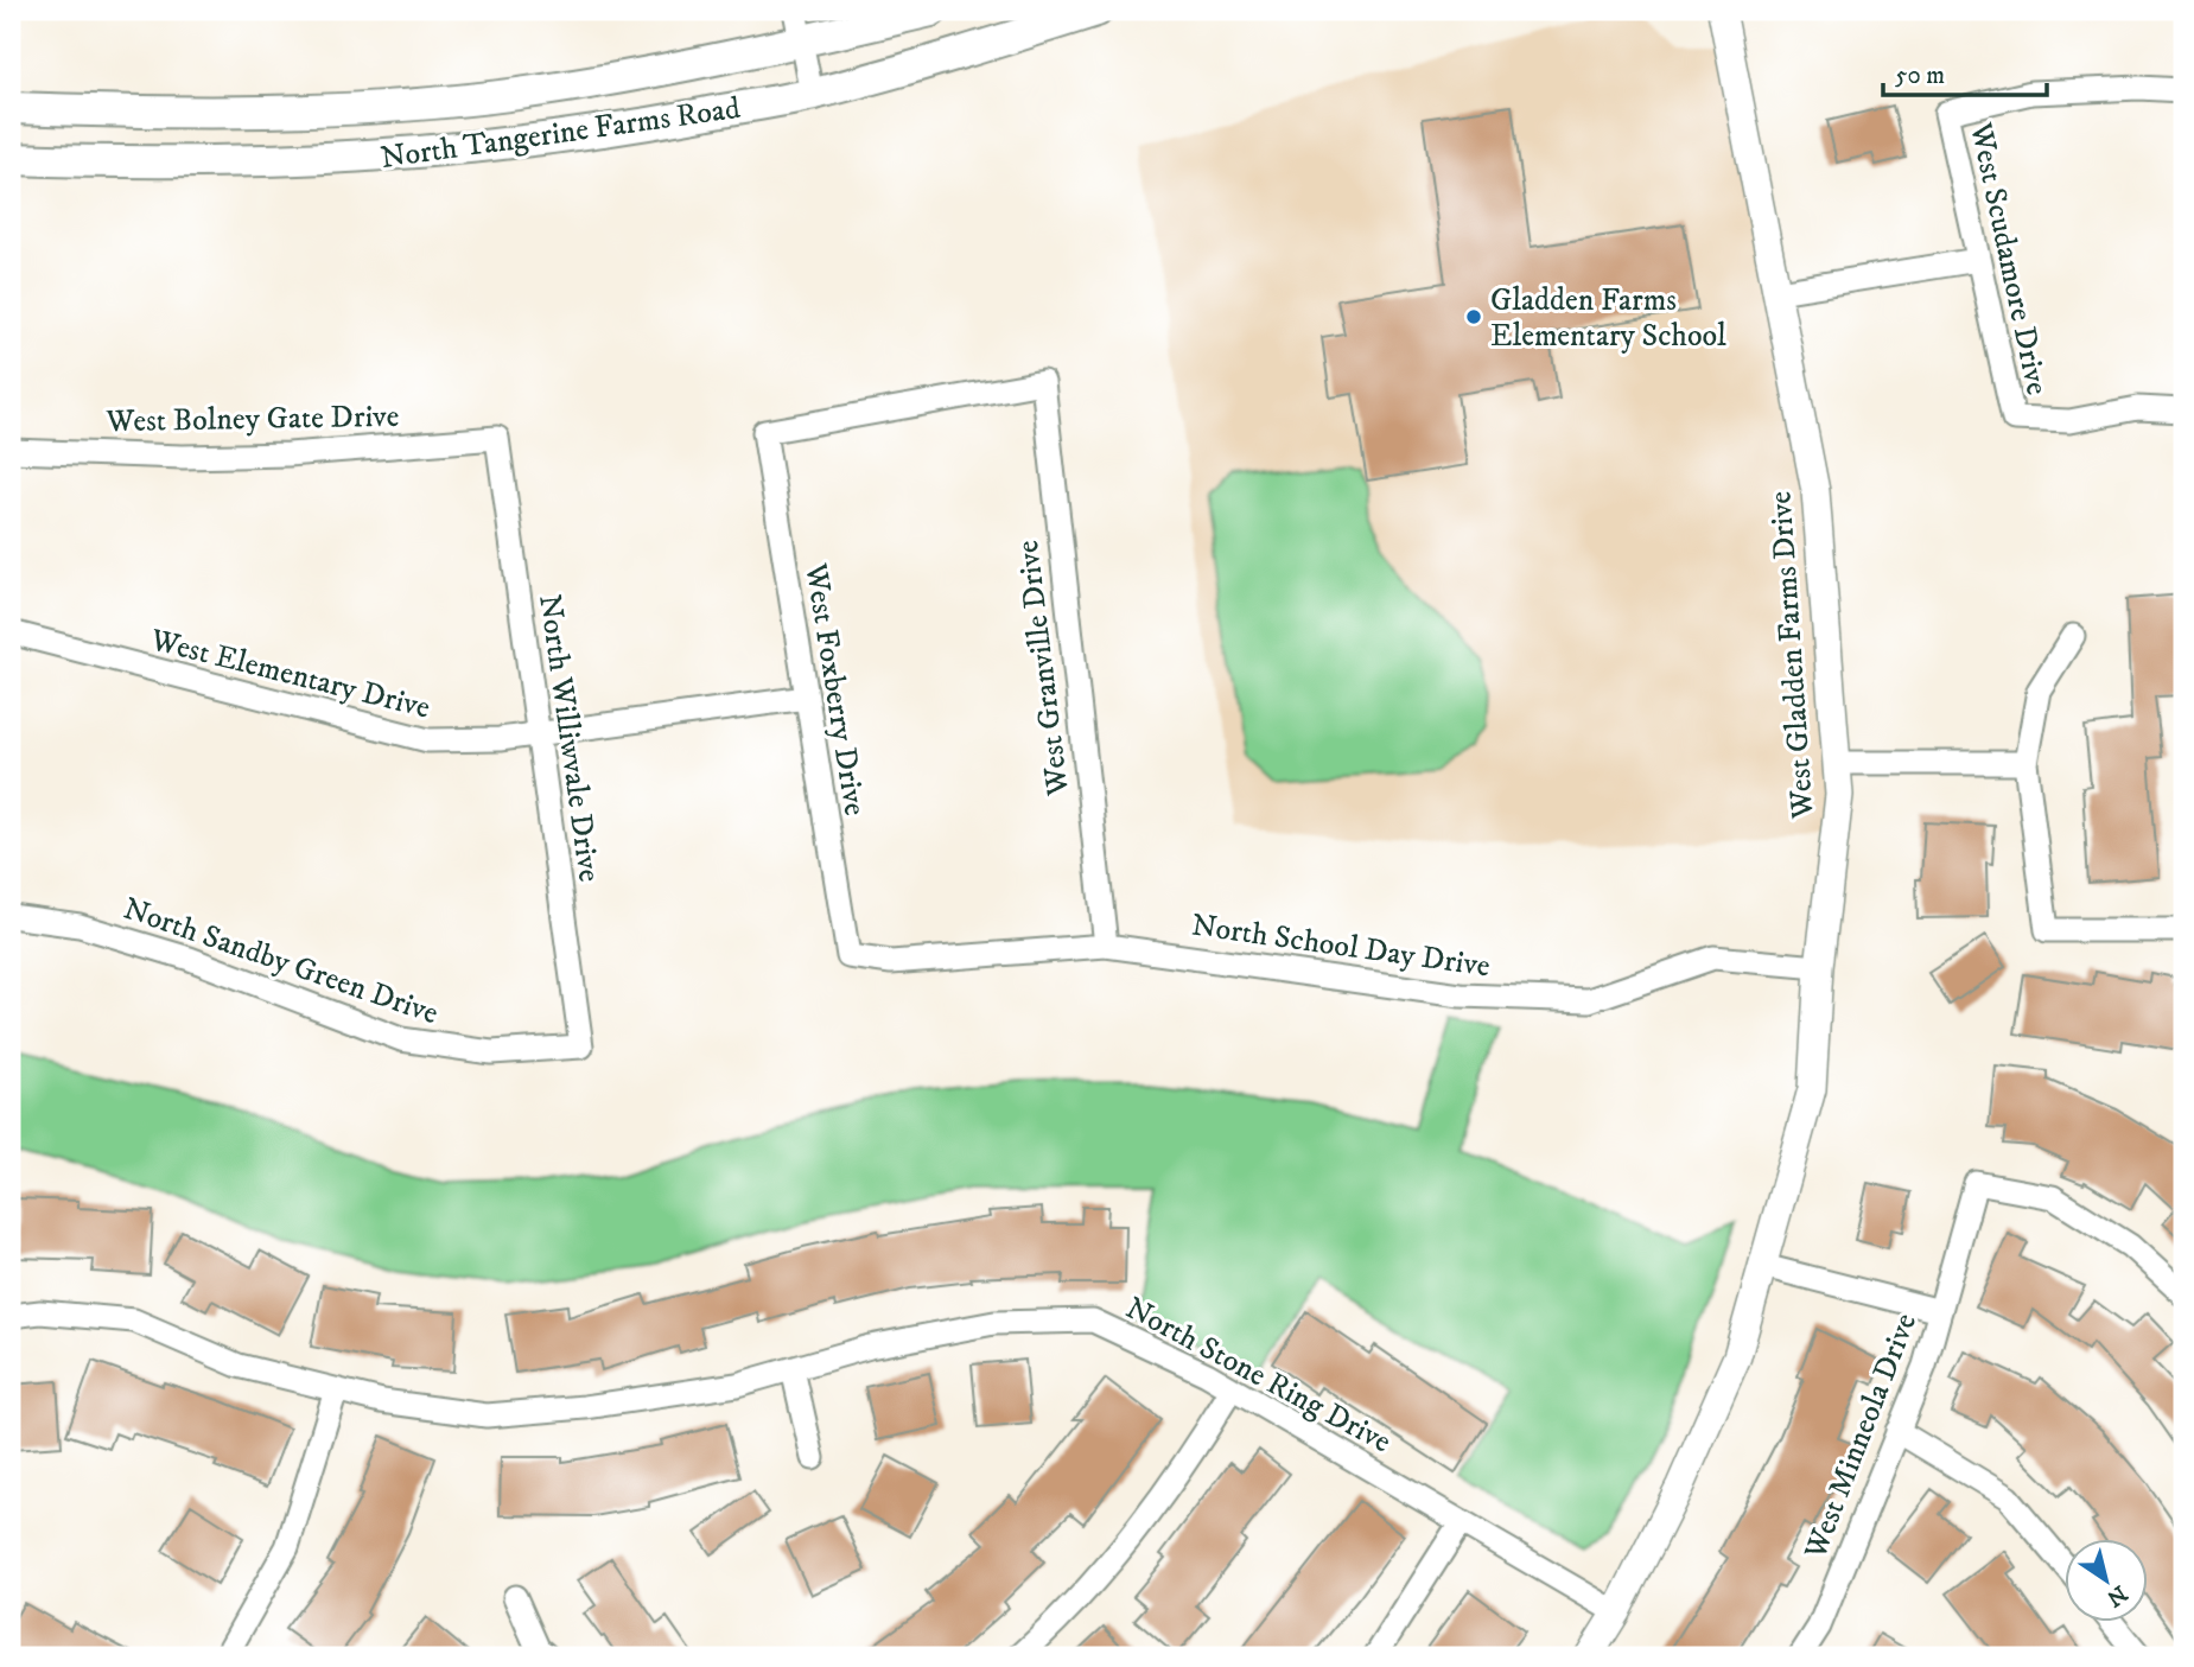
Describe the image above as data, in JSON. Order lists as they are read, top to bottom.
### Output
{
  "streets": {
    "main road": ["North Tangerine Farms Road"],
    "street": [
      "West Scudamore Drive",
      "West Bolney Gate Drive",
      "West Gladden Farms Drive",
      "West Granville Drive",
      "West Elementary Drive",
      "West Foxberry Drive",
      "North Williwvale Drive",
      "North School Day Drive",
      "North Sandby Green Drive",
      "North Stone Ring Drive",
      "West Minneola Drive"
    ]
  },
  "crossings": [
    ["West Bolney Gate Drive", "North Williwvale Drive"],
    ["West Gladden Farms Drive", "North School Day Drive"],
    ["West Gladden Farms Drive", "North Stone Ring Drive"],
    ["West Granville Drive", "West Foxberry Drive"],
    ["West Granville Drive", "North School Day Drive"],
    ["West Elementary Drive", "West Foxberry Drive"],
    ["West Elementary Drive", "North Williwvale Drive"],
    ["West Foxberry Drive", "North School Day Drive"],
    ["North Williwvale Drive", "North Sandby Green Drive"]
  ],
  "places": ["Gladden Farms Elementary School"],
  "scale_bar": "50 m",
  "north": "bottom right"
}
